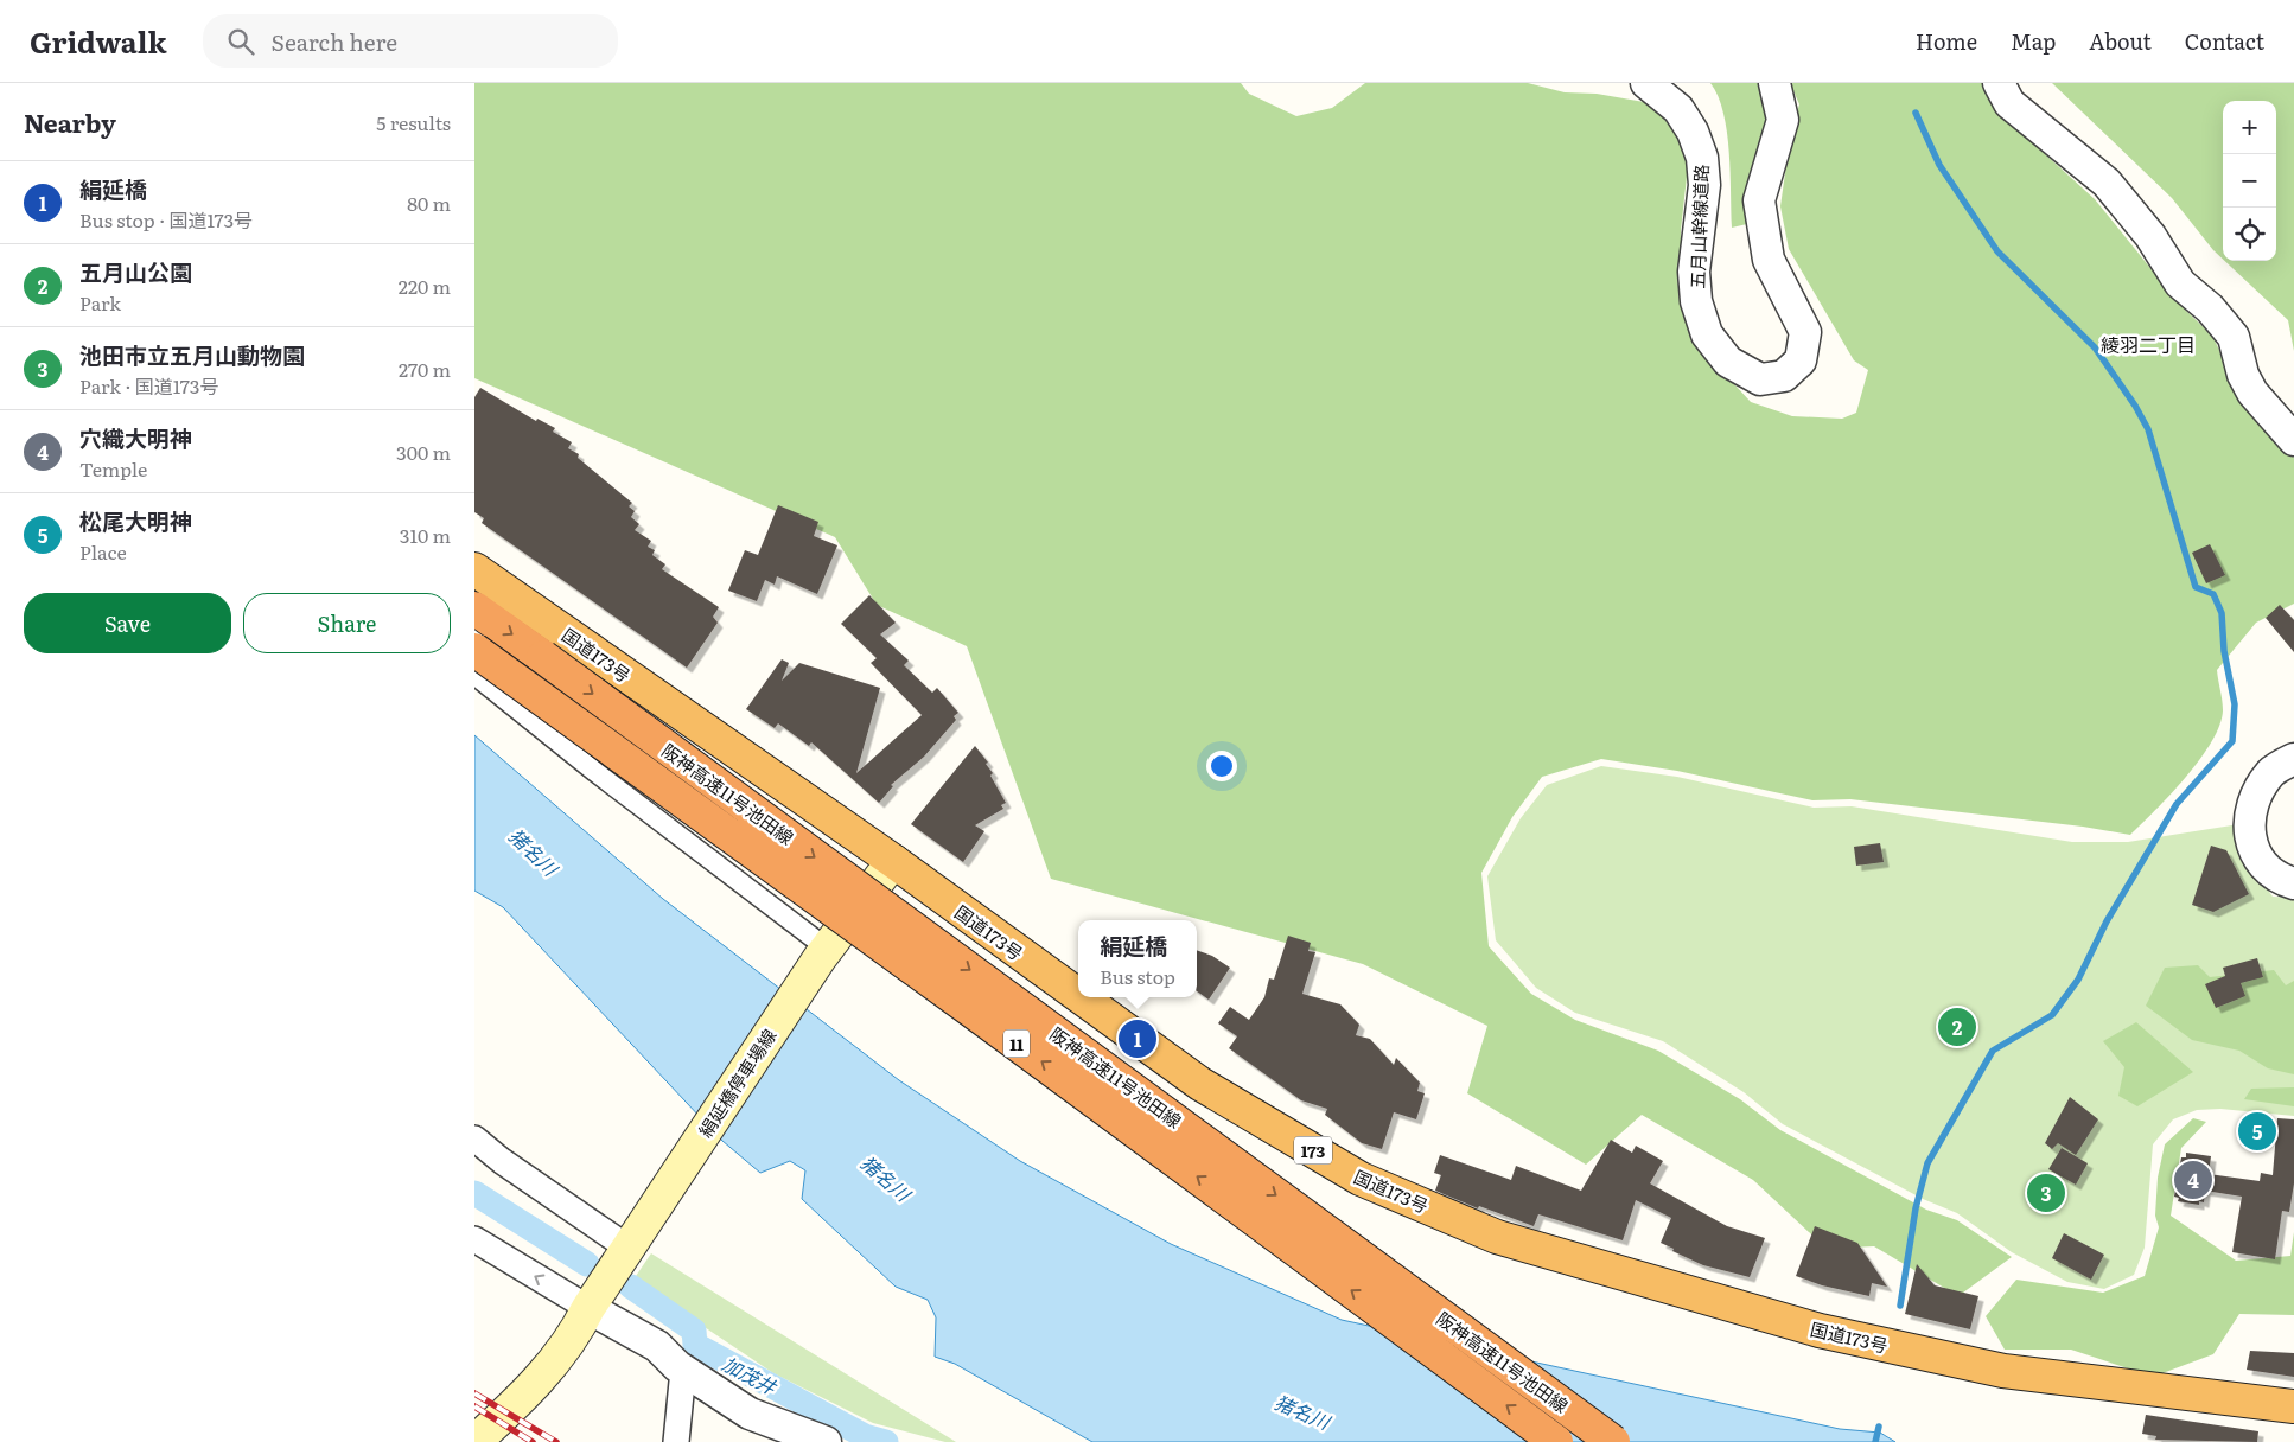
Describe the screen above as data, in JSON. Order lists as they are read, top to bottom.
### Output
{
  "streets": {
    "highway": [
      "国道173号",
      "阪神高速11号池田線",
      "11",
      "173"
    ],
    "main road": ["絹延橋停車場線"],
    "street": ["五月山幹線道路"]
  },
  "crossings": [
    ["国道173号", "絹延橋停車場線"]
  ],
  "districts": ["綾羽二丁目"],
  "water": ["猪名川", "加茂井"],
  "page": {
    "header": "Gridwalk",
    "search": "Search here",
    "nav": [
      "Home",
      "Map",
      "About",
      "Contact"
    ],
    "heading": ["Nearby", "5 results"],
    "map_buttons": ["+", "−"],
    "list": [
      {
        "mark": "1",
        "name": "絹延橋",
        "note": "Bus stop · 国道173号",
        "value": "80 m"
      },
      {
        "mark": "2",
        "name": "五月山公園",
        "note": "Park",
        "value": "220 m"
      },
      {
        "mark": "3",
        "name": "池田市立五月山動物園",
        "note": "Park · 国道173号",
        "value": "270 m"
      },
      {
        "mark": "4",
        "name": "穴織大明神",
        "note": "Temple",
        "value": "300 m"
      },
      {
        "mark": "5",
        "name": "松尾大明神",
        "note": "Place",
        "value": "310 m"
      }
    ],
    "buttons": ["Save", "Share"],
    "popup": ["絹延橋", "Bus stop"],
    "pins": [
      "2",
      "1",
      "5",
      "4",
      "3"
    ]
  }
}
